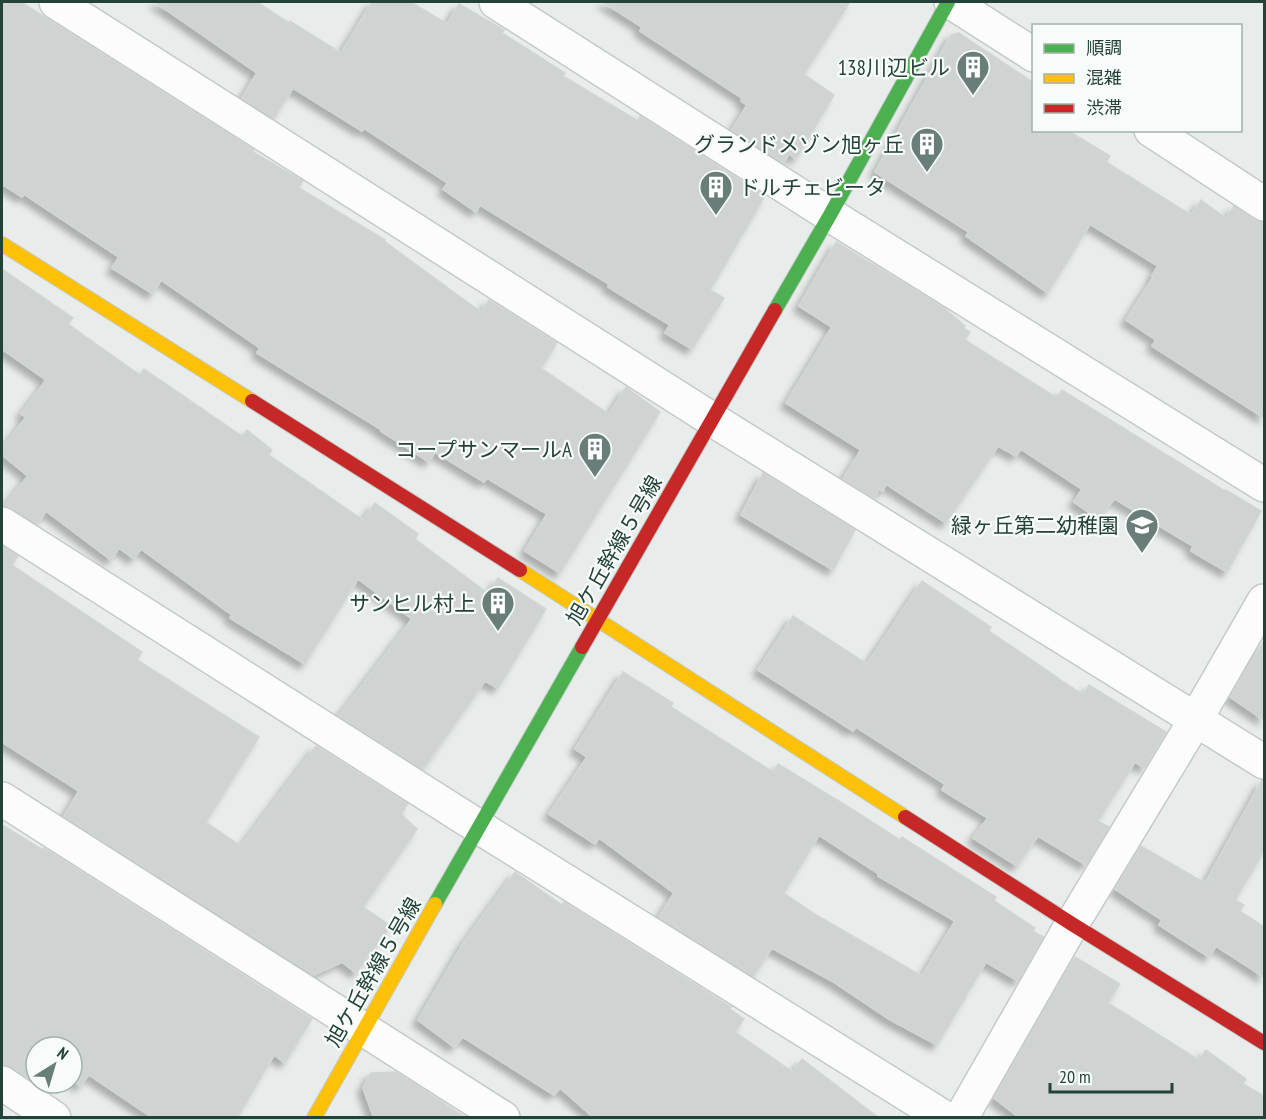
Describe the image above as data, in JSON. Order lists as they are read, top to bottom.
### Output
{
  "streets": {
    "street": ["旭ケ丘幹線５号線"]
  },
  "places": {
    "building": [
      "138川辺ビル",
      "グランドメゾン旭ヶ丘",
      "ドルチェビータ",
      "コープサンマールA",
      "サンヒル村上"
    ],
    "school or university": ["緑ヶ丘第二幼稚園"]
  },
  "legend": ["順調", "混雑", "渋滞"],
  "scale_bar": "20 m",
  "north": "top right"
}
